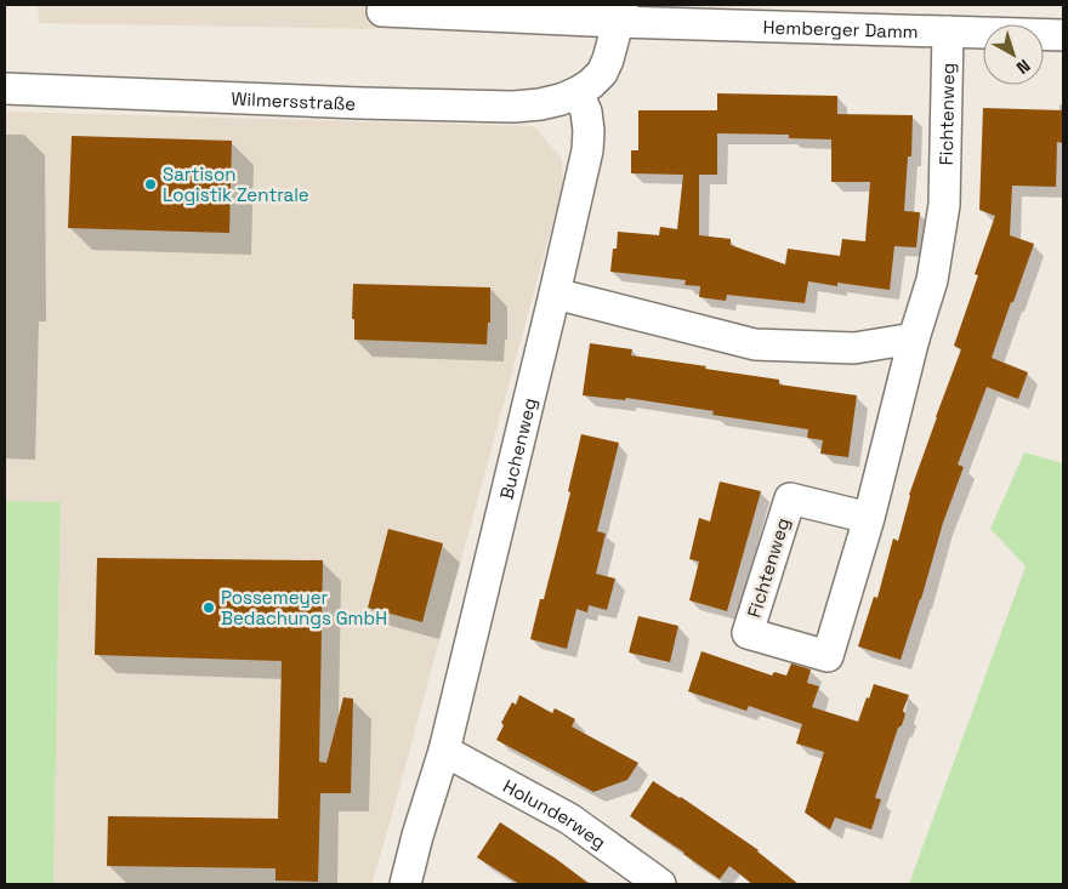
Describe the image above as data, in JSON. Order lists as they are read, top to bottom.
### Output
{
  "streets": {
    "street": [
      "Hemberger Damm",
      "Wilmersstraße",
      "Fichtenweg",
      "Buchenweg",
      "Holunderweg"
    ]
  },
  "crossings": [
    ["Hemberger Damm", "Fichtenweg"],
    ["Wilmersstraße", "Buchenweg"],
    ["Buchenweg", "Holunderweg"]
  ],
  "places": ["Sartison Logistik Zentrale", "Possemeyer Bedachungs GmbH"],
  "north": "bottom right"
}
